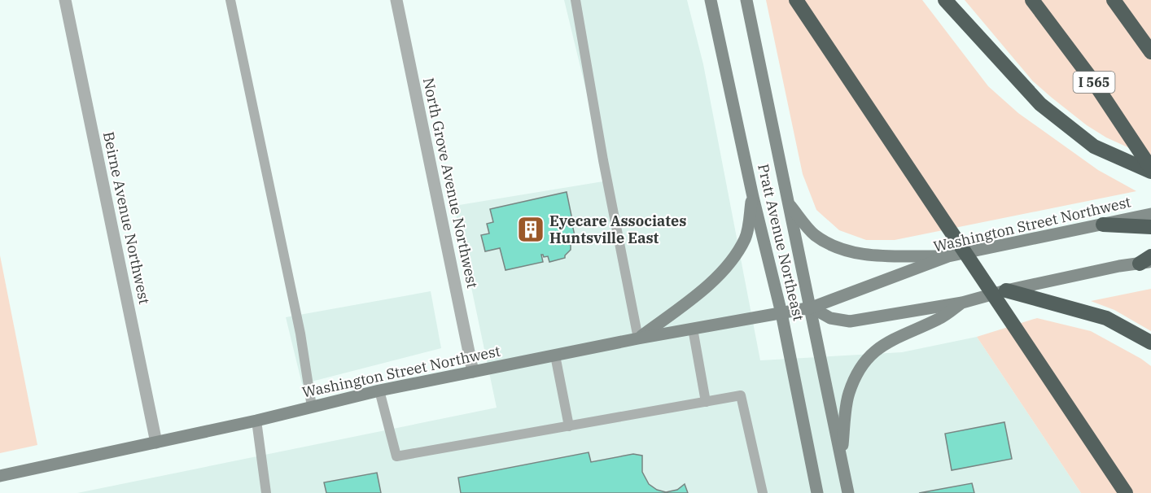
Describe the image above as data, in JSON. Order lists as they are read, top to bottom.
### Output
{
  "streets": {
    "highway": ["I 565"],
    "main road": ["Washington Street Northwest", "Pratt Avenue Northeast"],
    "street": ["North Grove Avenue Northwest", "Beirne Avenue Northwest"]
  },
  "crossings": [
    ["North Grove Avenue Northwest", "Washington Street Northwest"],
    ["Beirne Avenue Northwest", "Washington Street Northwest"],
    ["Washington Street Northwest", "Pratt Avenue Northeast"]
  ],
  "places": {
    "building": ["Eyecare Associates Huntsville East"]
  }
}
